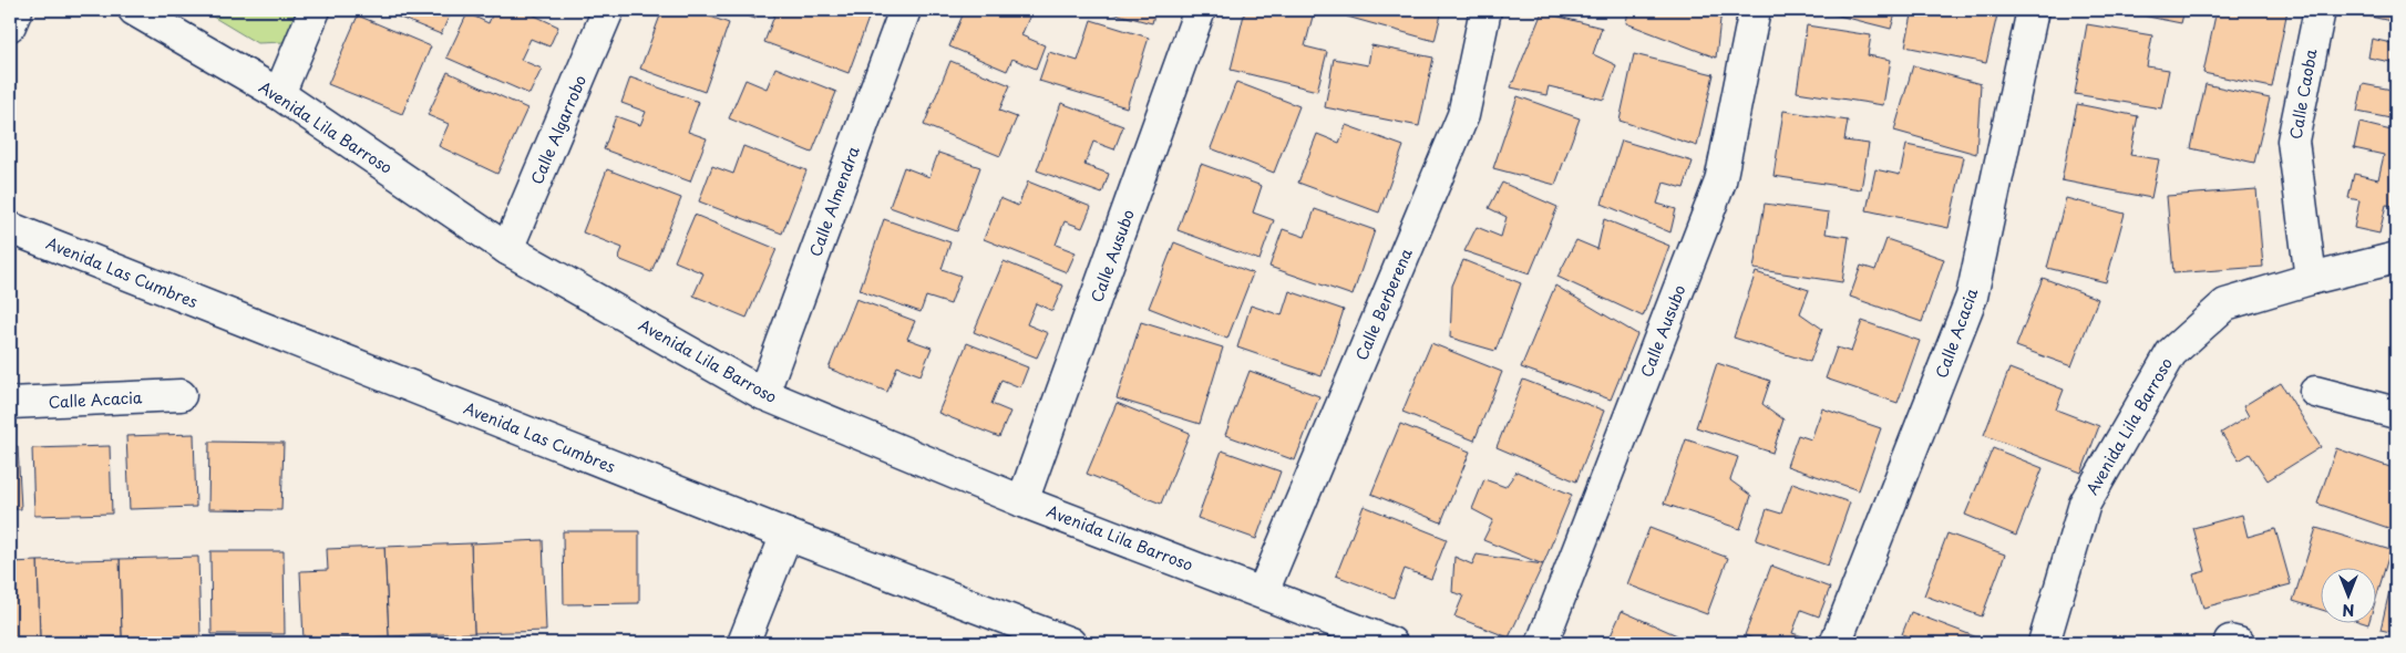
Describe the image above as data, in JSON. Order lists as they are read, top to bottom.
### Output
{
  "streets": {
    "street": [
      "Calle Caoba",
      "Avenida Lila Barroso",
      "Calle Algarrobo",
      "Calle Almendra",
      "Calle Ausubo",
      "Avenida Las Cumbres",
      "Calle Berberena",
      "Calle Acacia"
    ]
  },
  "crossings": [
    ["Calle Caoba", "Avenida Lila Barroso"],
    ["Avenida Lila Barroso", "Calle Algarrobo"],
    ["Avenida Lila Barroso", "Calle Almendra"],
    ["Avenida Lila Barroso", "Calle Ausubo"],
    ["Avenida Lila Barroso", "Calle Berberena"]
  ],
  "north": "bottom"
}
